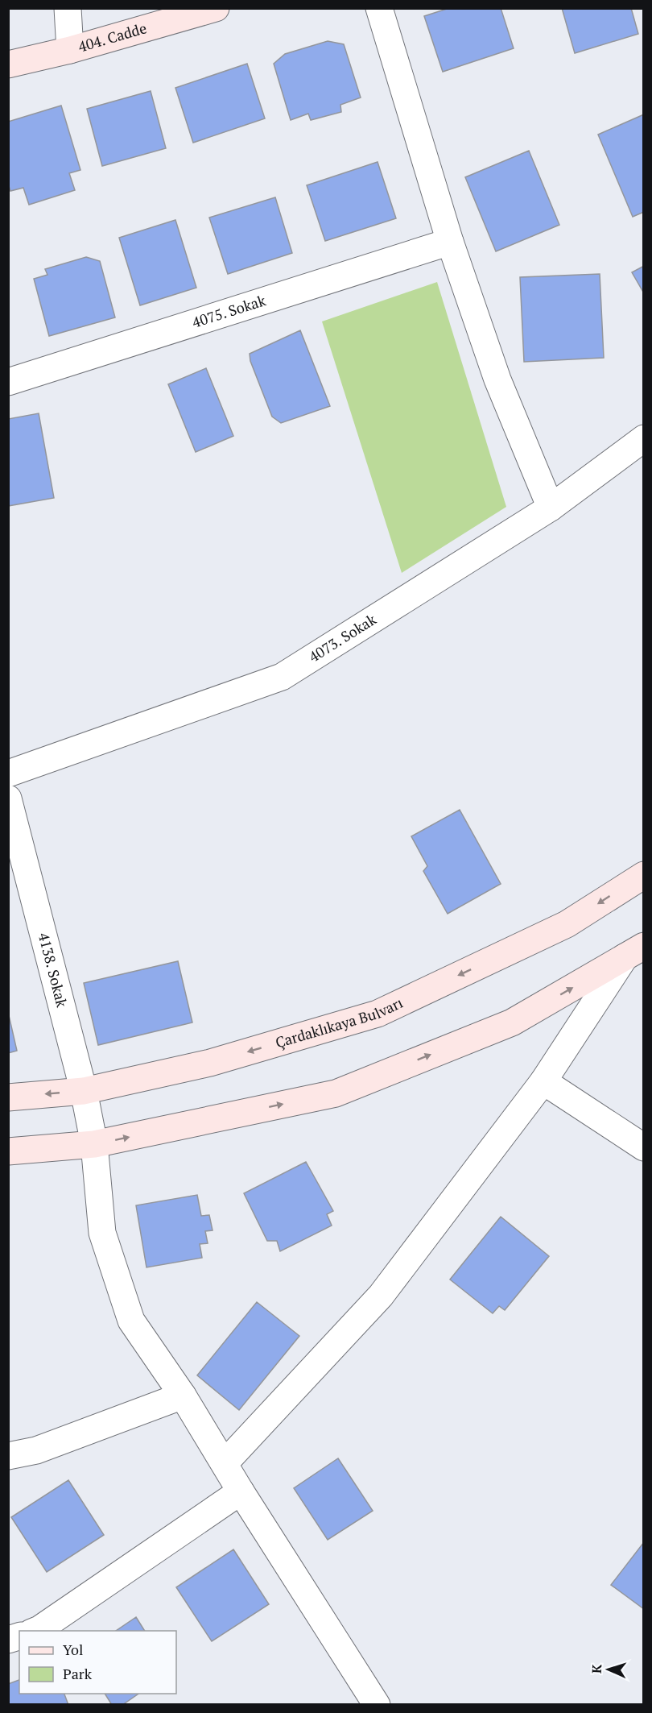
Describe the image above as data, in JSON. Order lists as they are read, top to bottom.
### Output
{
  "streets": {
    "main road": ["404. Cadde", "Çardaklıkaya Bulvarı"],
    "street": ["4075. Sokak", "4073. Sokak", "4138. Sokak"]
  },
  "crossings": [
    ["4138. Sokak", "Çardaklıkaya Bulvarı"]
  ],
  "legend": ["Yol", "Park"],
  "north": "left"
}
